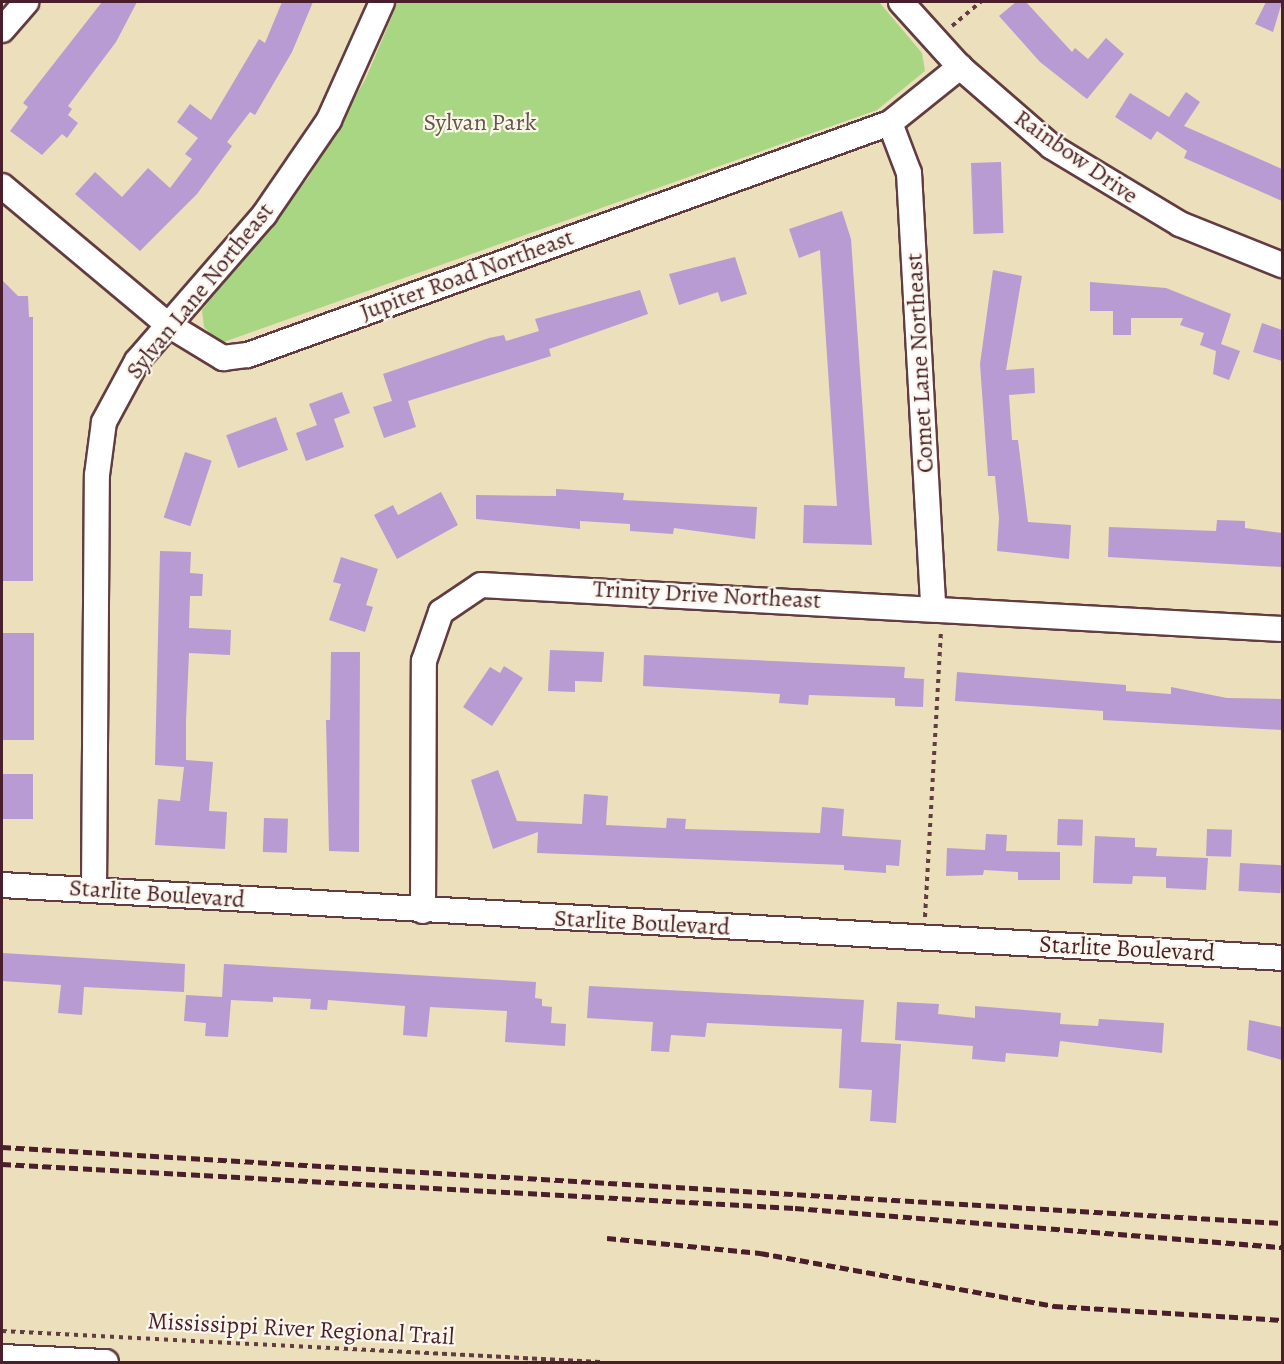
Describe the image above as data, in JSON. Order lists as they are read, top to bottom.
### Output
{
  "streets": {
    "street": [
      "Rainbow Drive",
      "Jupiter Road Northeast",
      "Sylvan Lane Northeast",
      "Comet Lane Northeast",
      "Trinity Drive Northeast",
      "Starlite Boulevard"
    ],
    "path": ["Mississippi River Regional Trail"]
  },
  "crossings": [
    ["Rainbow Drive", "Jupiter Road Northeast"],
    ["Jupiter Road Northeast", "Sylvan Lane Northeast"],
    ["Jupiter Road Northeast", "Comet Lane Northeast"],
    ["Sylvan Lane Northeast", "Starlite Boulevard"],
    ["Comet Lane Northeast", "Trinity Drive Northeast"],
    ["Trinity Drive Northeast", "Starlite Boulevard"]
  ],
  "parks": ["Sylvan Park"]
}
